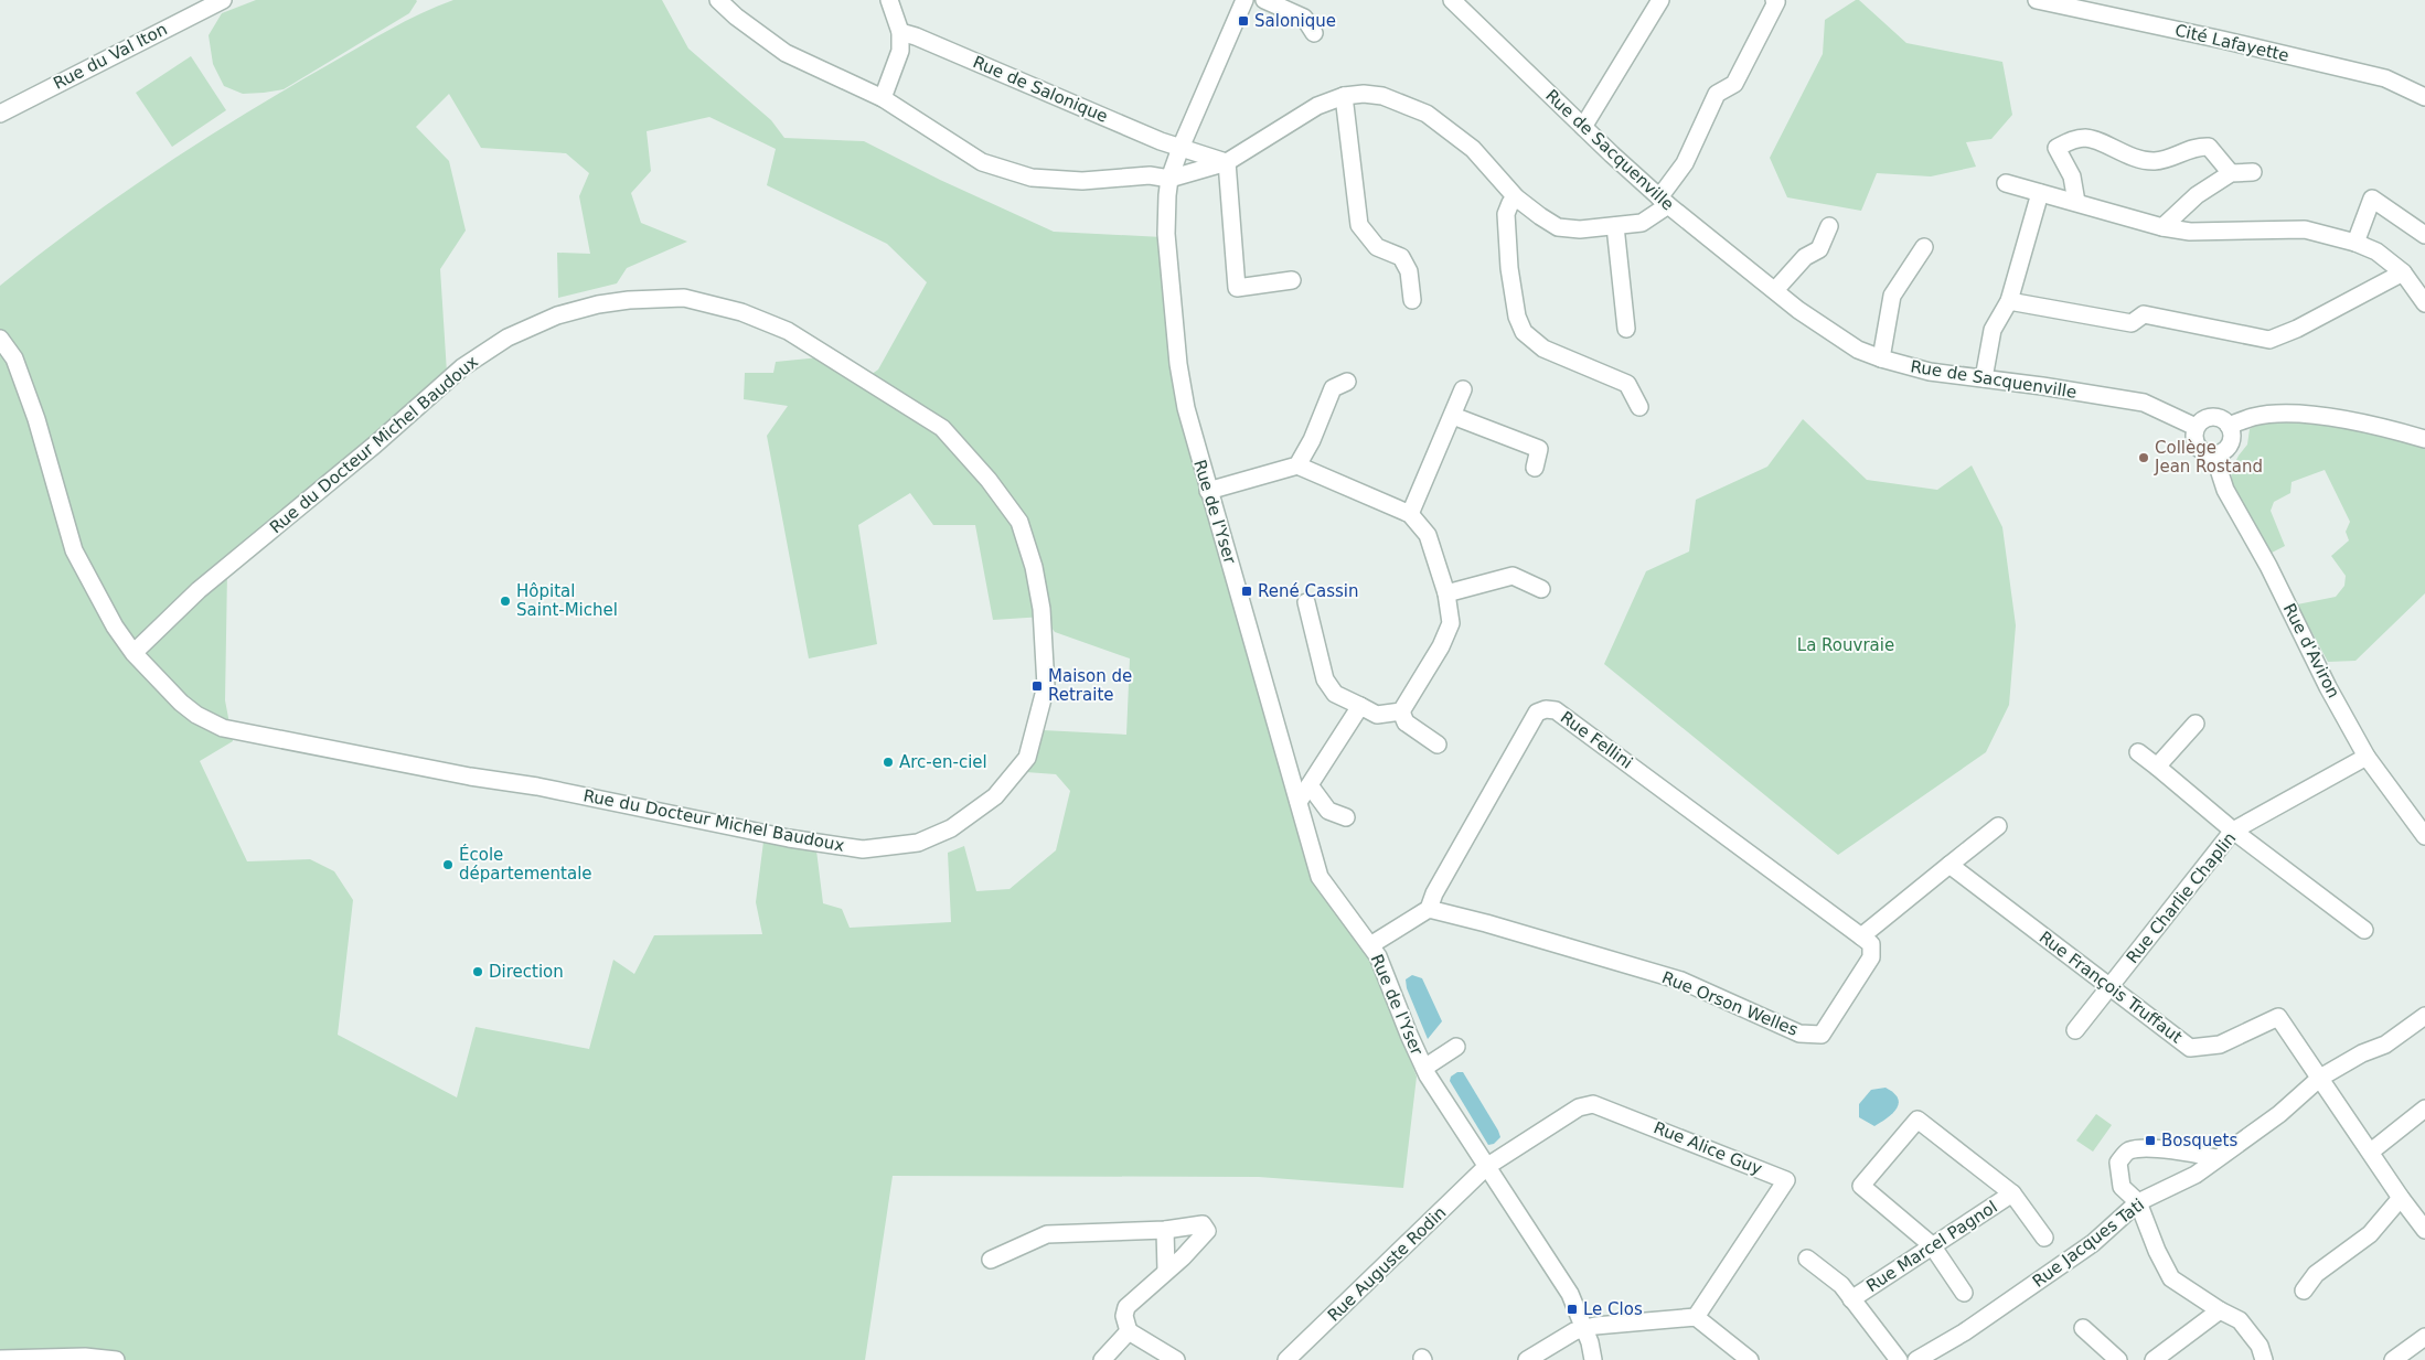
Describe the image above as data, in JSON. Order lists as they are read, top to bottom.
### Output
{
  "streets": {
    "street": [
      "Cité Lafayette",
      "Rue du Val Iton",
      "Rue de Salonique",
      "Rue de Sacquenville",
      "Rue du Docteur Michel Baudoux",
      "Rue de l'Yser",
      "Rue d'Aviron",
      "Rue Fellini",
      "Rue Charlie Chaplin",
      "Rue François Truffaut",
      "Rue Orson Welles",
      "Rue Alice Guy",
      "Rue Jacques Tati",
      "Rue Marcel Pagnol",
      "Rue Auguste Rodin"
    ]
  },
  "crossings": [
    ["Rue de Salonique", "Rue de l'Yser"],
    ["Rue de Sacquenville", "Rue d'Aviron"],
    ["Rue de l'Yser", "Rue Alice Guy"],
    ["Rue de l'Yser", "Rue Auguste Rodin"],
    ["Rue d'Aviron", "Rue Charlie Chaplin"],
    ["Rue Fellini", "Rue Orson Welles"],
    ["Rue Charlie Chaplin", "Rue François Truffaut"],
    ["Rue François Truffaut", "Rue Jacques Tati"],
    ["Rue Alice Guy", "Rue Auguste Rodin"]
  ],
  "parks": ["La Rouvraie"],
  "places": {
    "transit": [
      "Salonique",
      "René Cassin",
      "Maison de Retraite",
      "Bosquets",
      "Le Clos"
    ],
    "other": [
      "Collège Jean Rostand",
      "Hôpital Saint-Michel",
      "Arc-en-ciel",
      "École départementale",
      "Direction"
    ]
  }
}
